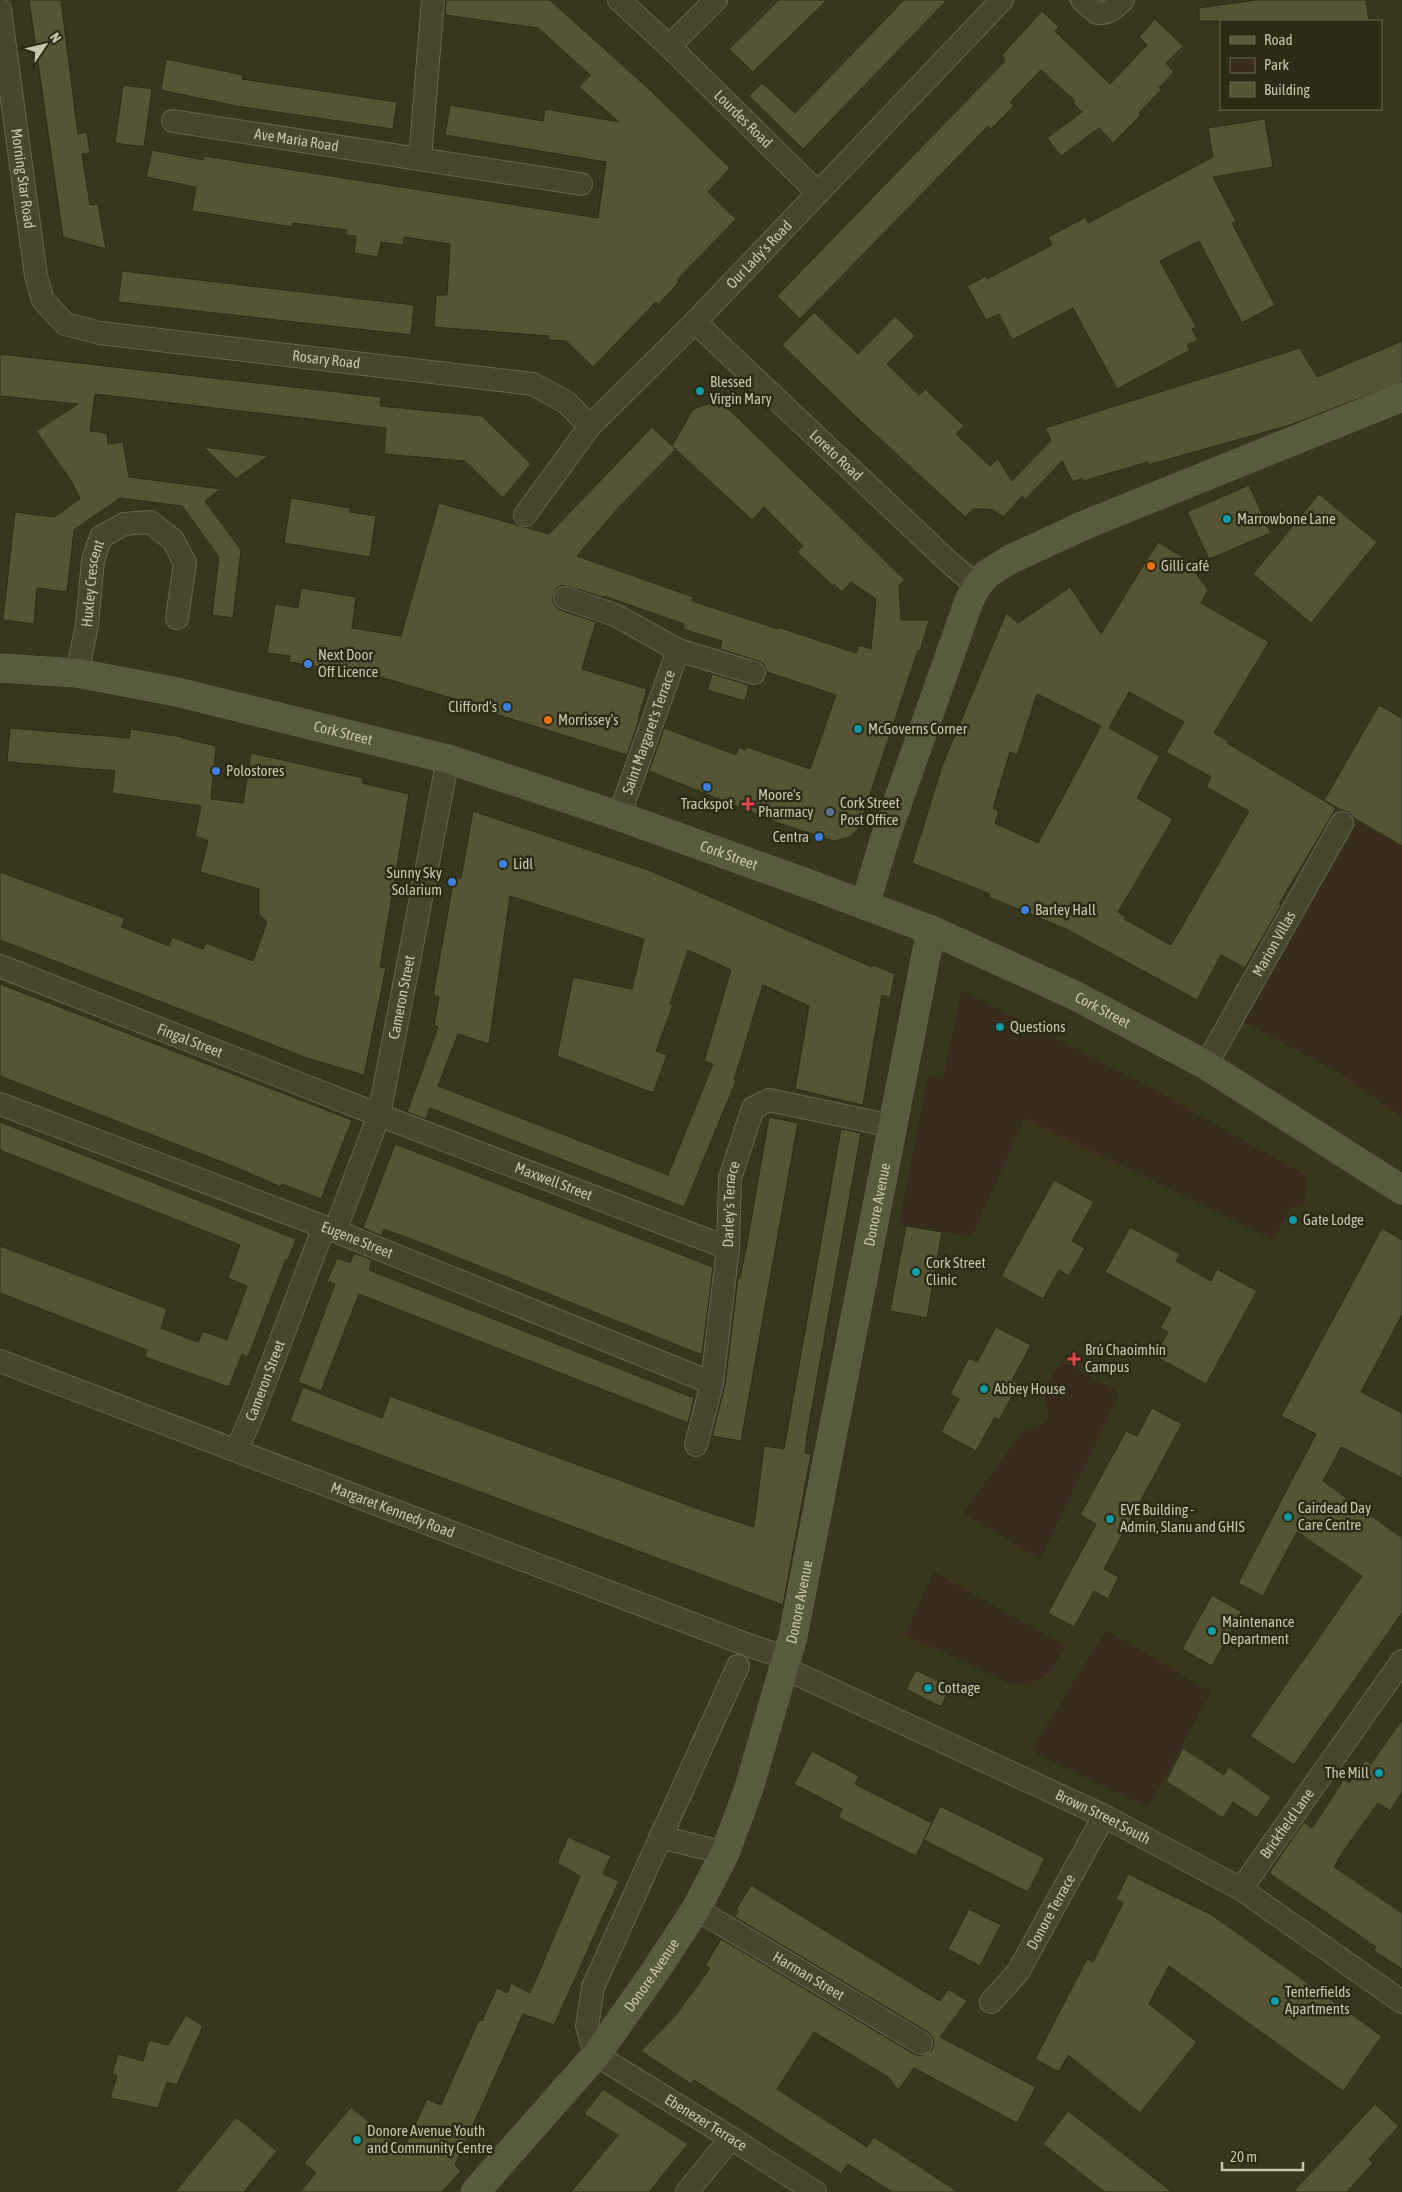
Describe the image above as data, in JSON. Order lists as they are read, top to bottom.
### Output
{
  "streets": {
    "main road": ["Cork Street", "Donore Avenue"],
    "street": [
      "Lourdes Road",
      "Ave Maria Road",
      "Morning Star Road",
      "Our Lady's Road",
      "Rosary Road",
      "Loreto Road",
      "Huxley Crescent",
      "Saint Margaret's Terrace",
      "Marion Villas",
      "Cameron Street",
      "Fingal Street",
      "Maxwell Street",
      "Darley's Terrace",
      "Eugene Street",
      "Margaret Kennedy Road",
      "Brown Street South",
      "Brickfield Lane",
      "Donore Terrace",
      "Harman Street",
      "Ebenezer Terrace"
    ]
  },
  "crossings": [
    ["Lourdes Road", "Our Lady's Road"],
    ["Morning Star Road", "Rosary Road"],
    ["Our Lady's Road", "Rosary Road"],
    ["Our Lady's Road", "Loreto Road"],
    ["Huxley Crescent", "Cork Street"],
    ["Cork Street", "Saint Margaret's Terrace"],
    ["Cork Street", "Marion Villas"],
    ["Cork Street", "Cameron Street"],
    ["Cork Street", "Donore Avenue"],
    ["Cameron Street", "Fingal Street"],
    ["Cameron Street", "Maxwell Street"],
    ["Cameron Street", "Eugene Street"],
    ["Cameron Street", "Margaret Kennedy Road"],
    ["Fingal Street", "Maxwell Street"],
    ["Maxwell Street", "Darley's Terrace"],
    ["Donore Avenue", "Darley's Terrace"],
    ["Donore Avenue", "Margaret Kennedy Road"],
    ["Donore Avenue", "Brown Street South"],
    ["Donore Avenue", "Harman Street"],
    ["Donore Avenue", "Ebenezer Terrace"],
    ["Darley's Terrace", "Eugene Street"],
    ["Margaret Kennedy Road", "Brown Street South"],
    ["Brown Street South", "Brickfield Lane"],
    ["Brown Street South", "Donore Terrace"]
  ],
  "places": {
    "other": [
      "Blessed Virgin Mary",
      "Marrowbone Lane",
      "Gilli café",
      "Next Door Off Licence",
      "Clifford's",
      "Morrissey's",
      "McGoverns Corner",
      "Polostores",
      "Trackspot",
      "Cork Street Post Office",
      "Centra",
      "Lidl",
      "Sunny Sky Solarium",
      "Barley Hall",
      "Questions",
      "Gate Lodge",
      "Cork Street Clinic",
      "Abbey House",
      "Cairdead Day Care Centre",
      "EVE Building - Admin, Slanu and GHIS",
      "Maintenance Department",
      "Cottage",
      "The Mill",
      "Tenterfields Apartments",
      "Donore Avenue Youth and Community Centre"
    ],
    "health": ["Moore's Pharmacy", "Brú Chaoimhín Campus"]
  },
  "legend": ["Road", "Park", "Building"],
  "scale_bar": "20 m",
  "north": "top right"
}
